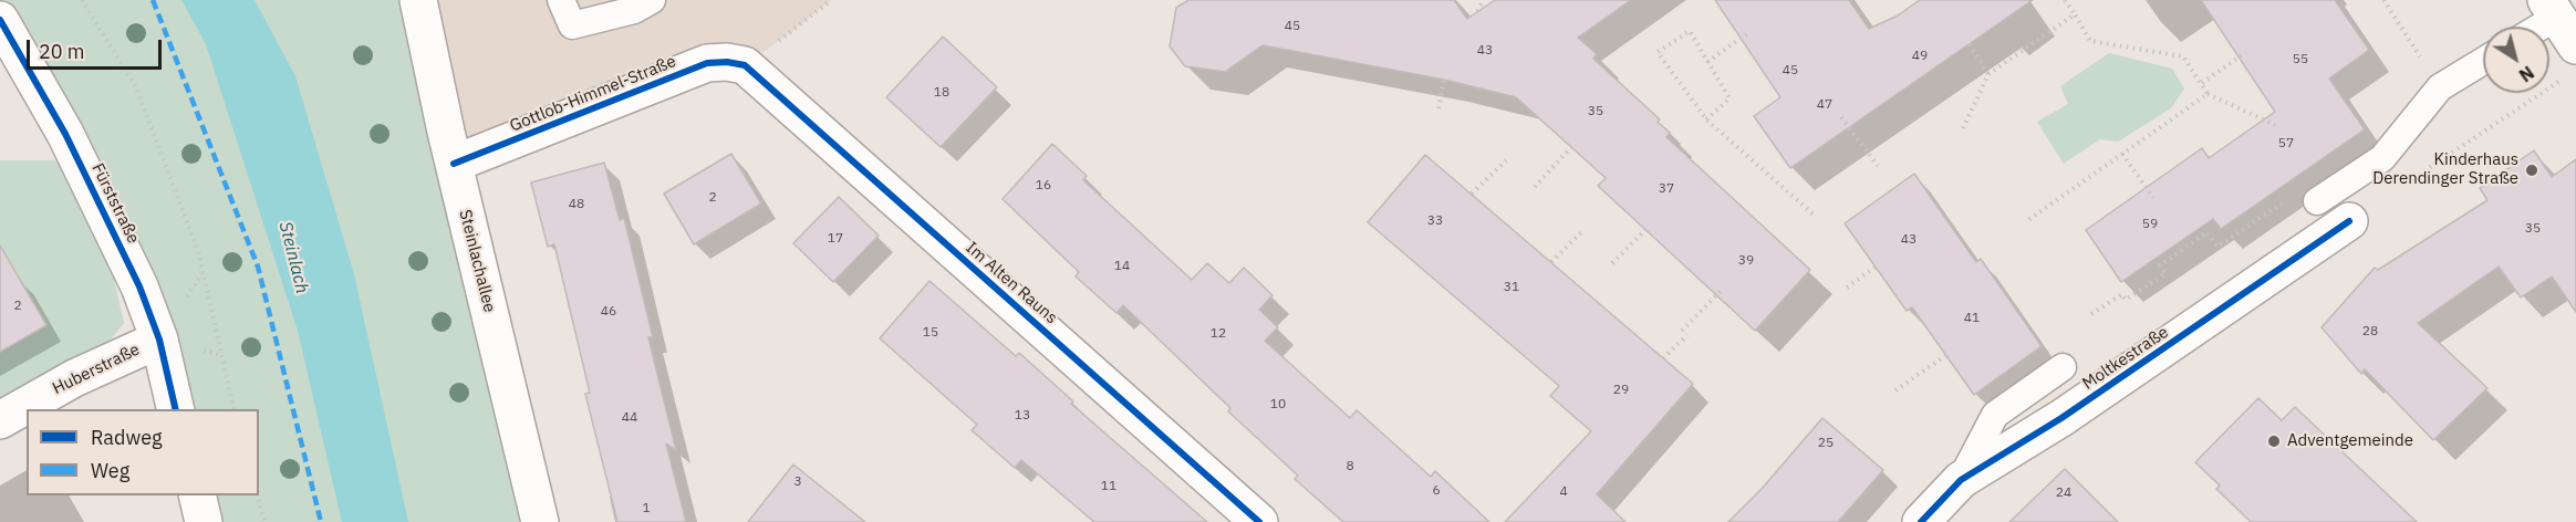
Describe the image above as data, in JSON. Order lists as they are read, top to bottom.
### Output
{
  "streets": {
    "street": [
      "Gottlob-Himmel-Straße",
      "Fürststraße",
      "Steinlachallee",
      "Im Alten Rauns",
      "Moltkestraße",
      "Huberstraße"
    ]
  },
  "crossings": [
    ["Gottlob-Himmel-Straße", "Steinlachallee"],
    ["Gottlob-Himmel-Straße", "Im Alten Rauns"],
    ["Fürststraße", "Huberstraße"]
  ],
  "water": ["Steinlach"],
  "places": ["Kinderhaus Derendinger Straße", "Adventgemeinde"],
  "house_numbers": [
    "45",
    "43",
    "49",
    "55",
    "45",
    "18",
    "47",
    "35",
    "57",
    "16",
    "37",
    "2",
    "48",
    "33",
    "59",
    "35",
    "17",
    "43",
    "39",
    "14",
    "31",
    "2",
    "46",
    "41",
    "28",
    "15",
    "12",
    "29",
    "10",
    "13",
    "44",
    "25",
    "8",
    "3",
    "11",
    "6",
    "4",
    "24",
    "1"
  ],
  "legend": ["Radweg", "Weg"],
  "scale_bar": "20 m",
  "north": "bottom right"
}
